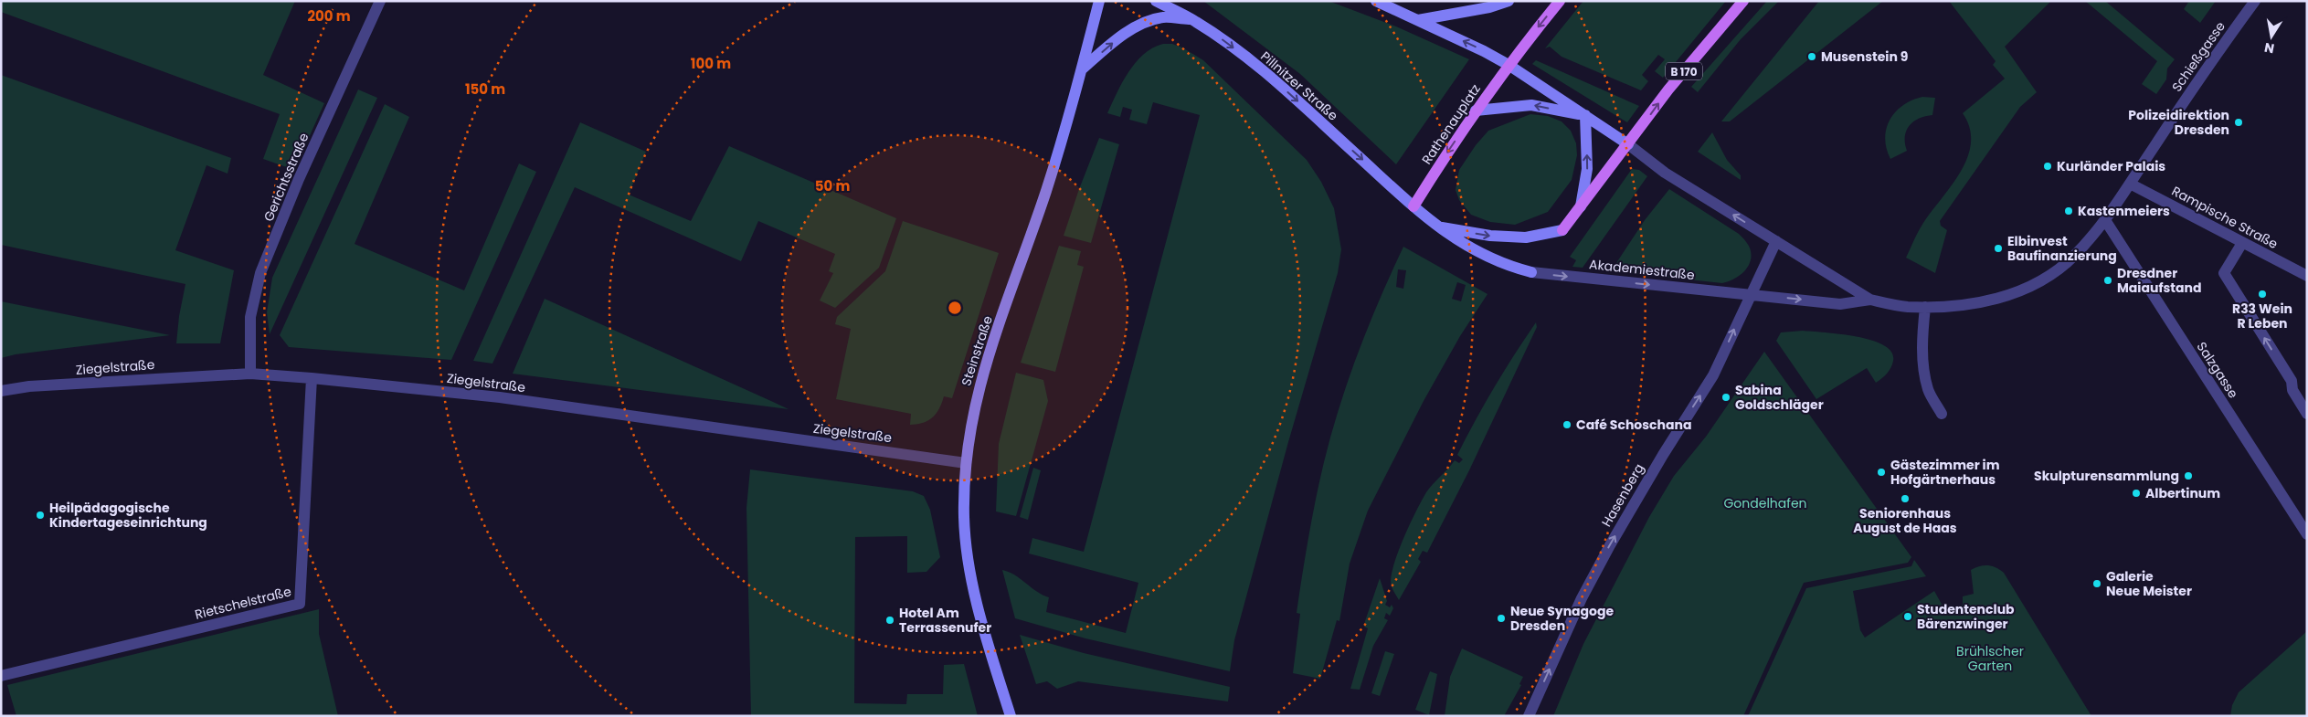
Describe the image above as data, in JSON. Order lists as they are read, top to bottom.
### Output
{
  "streets": {
    "main road": [
      "B 170",
      "Pillnitzer Straße",
      "Rathenauplatz",
      "Steinstraße"
    ],
    "street": [
      "Schießgasse",
      "Gerichtsstraße",
      "Rampische Straße",
      "Akademiestraße",
      "Ziegelstraße",
      "Salzgasse",
      "Hasenberg",
      "Rietschelstraße"
    ]
  },
  "crossings": [
    ["Schießgasse", "Rampische Straße"],
    ["Schießgasse", "Akademiestraße"],
    ["Schießgasse", "Salzgasse"],
    ["B 170", "Pillnitzer Straße"],
    ["B 170", "Rathenauplatz"],
    ["B 170", "Akademiestraße"],
    ["Pillnitzer Straße", "Rathenauplatz"],
    ["Gerichtsstraße", "Ziegelstraße"],
    ["Akademiestraße", "Hasenberg"],
    ["Steinstraße", "Ziegelstraße"],
    ["Ziegelstraße", "Rietschelstraße"]
  ],
  "one_way": ["Pillnitzer Straße", "Rathenauplatz", "Hasenberg"],
  "parks": ["Gondelhafen", "Brühlscher Garten"],
  "places": [
    "Musenstein 9",
    "Polizeidirektion Dresden",
    "Kurländer Palais",
    "Kastenmeiers",
    "Elbinvest Baufinanzierung",
    "Dresdner Maiaufstand",
    "R33 Wein R Leben",
    "Sabina Goldschläger",
    "Café Schoschana",
    "Gästezimmer im Hofgärtnerhaus",
    "Skulpturensammlung",
    "Albertinum",
    "Seniorenhaus August de Haas",
    "Heilpädagogische Kindertageseinrichtung",
    "Galerie Neue Meister",
    "Studentenclub Bärenzwinger",
    "Neue Synagoge Dresden",
    "Hotel Am Terrassenufer"
  ],
  "north": "bottom",
  "rings": [
    "200 m",
    "100 m",
    "150 m",
    "50 m"
  ]
}
